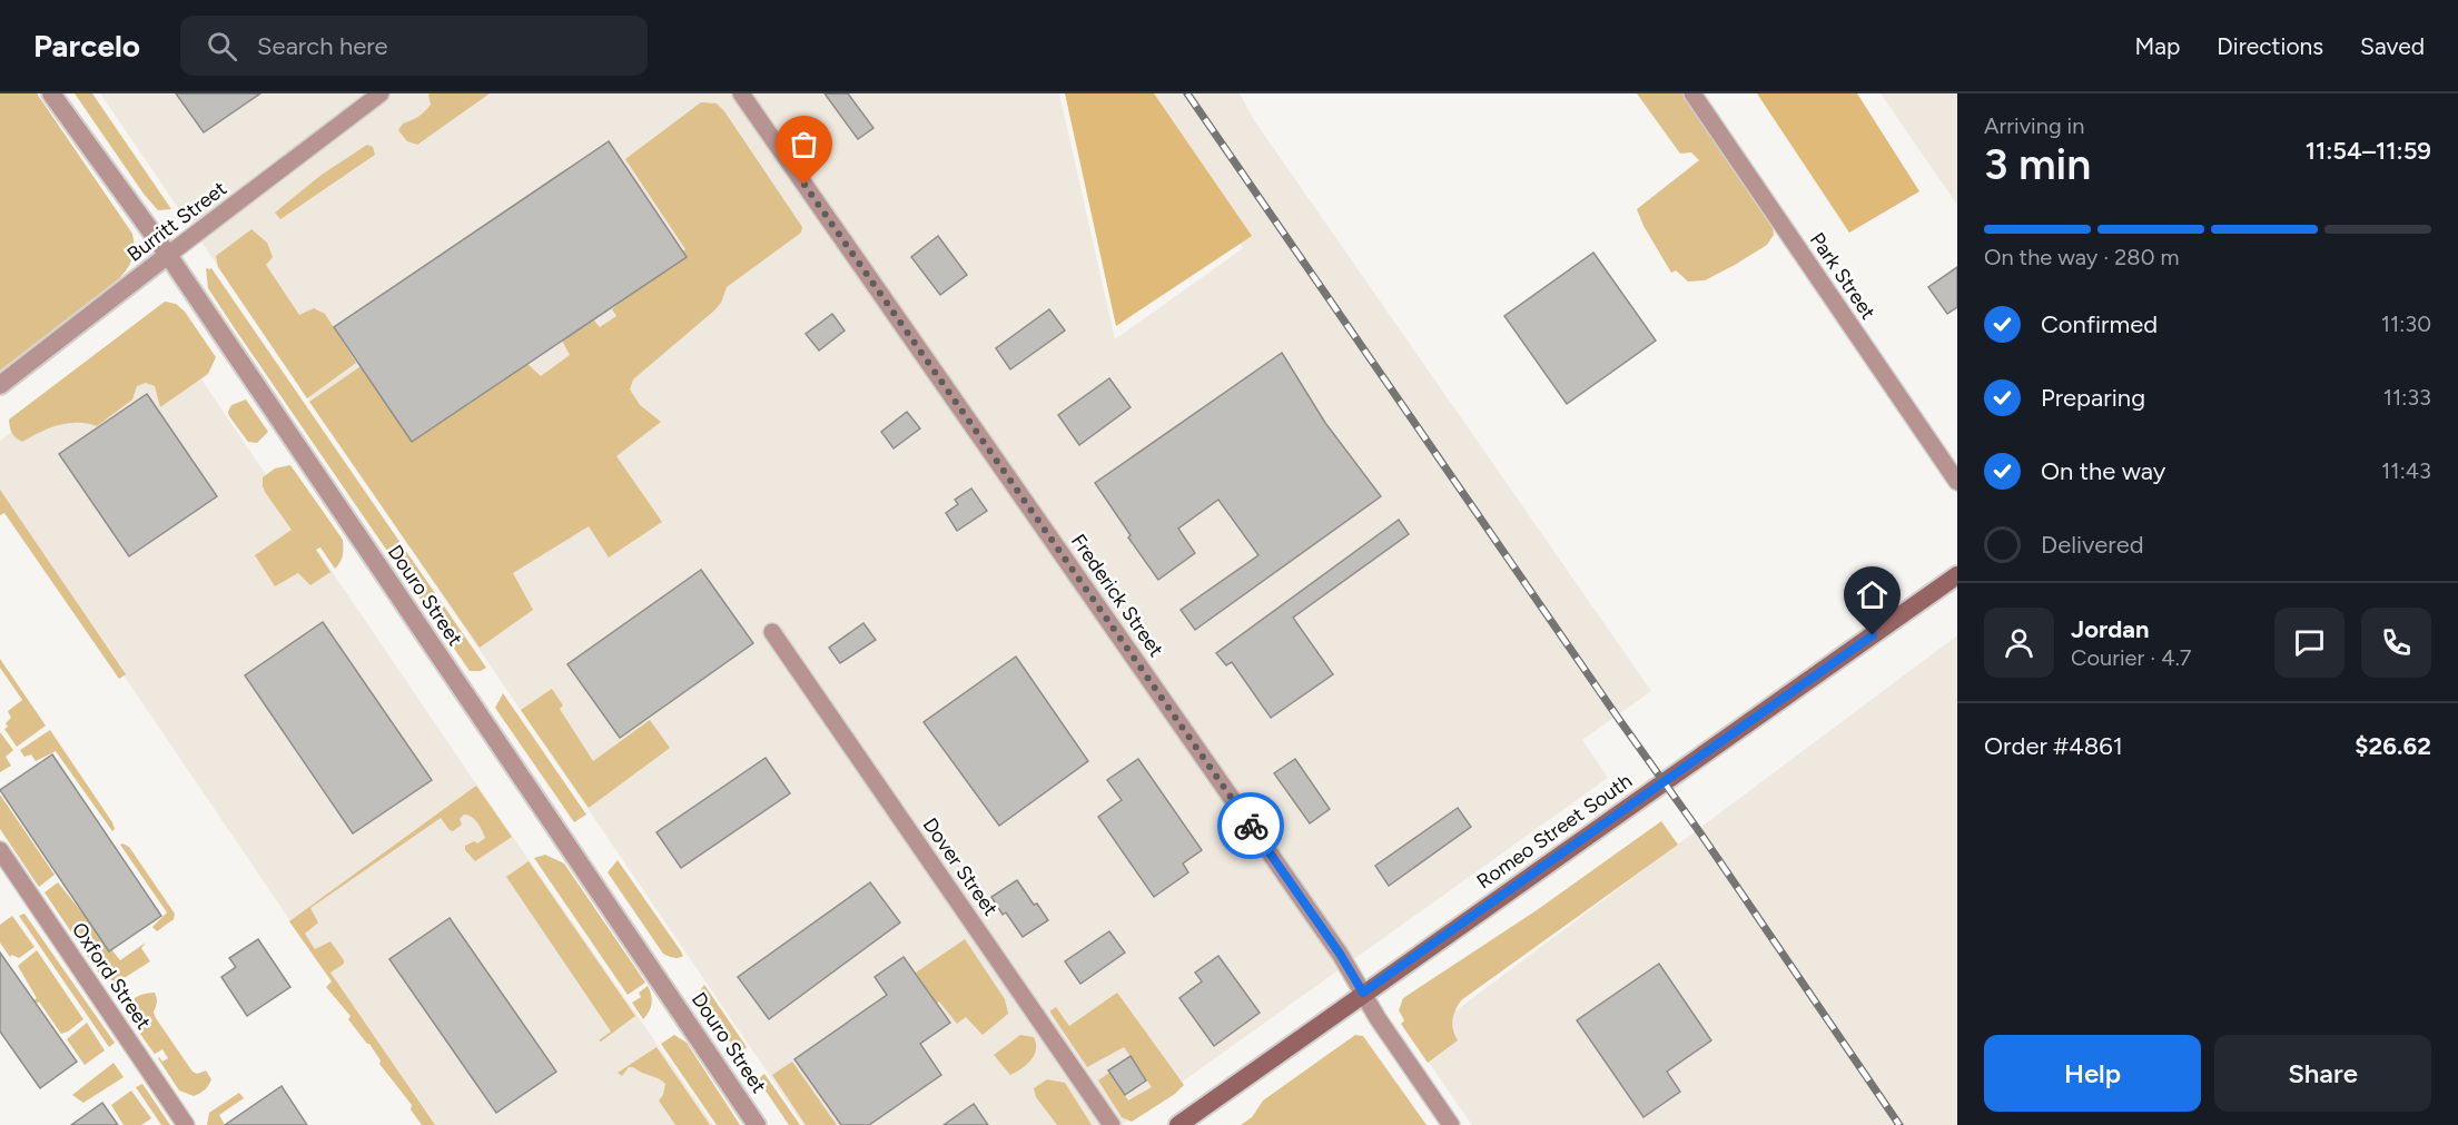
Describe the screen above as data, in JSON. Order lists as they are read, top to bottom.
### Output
{
  "streets": {
    "main road": ["Romeo Street South"],
    "street": [
      "Burritt Street",
      "Park Street",
      "Douro Street",
      "Frederick Street",
      "Dover Street",
      "Oxford Street"
    ]
  },
  "crossings": [
    ["Burritt Street", "Douro Street"],
    ["Frederick Street", "Romeo Street South"]
  ],
  "page": {
    "header": "Parcelo",
    "search": "Search here",
    "nav": ["Map", "Directions", "Saved"],
    "heading": ["3 min", "Arriving in", "11:54–11:59"],
    "panel": [
      "Jordan",
      "Courier · 4.7",
      "Order #4861",
      "$26.62"
    ],
    "bar": "On the way · 280 m",
    "list": [
      ["Confirmed", "11:30"],
      ["Preparing", "11:33"],
      ["On the way", "11:43"],
      "Delivered"
    ],
    "buttons": ["Help", "Share"]
  }
}
